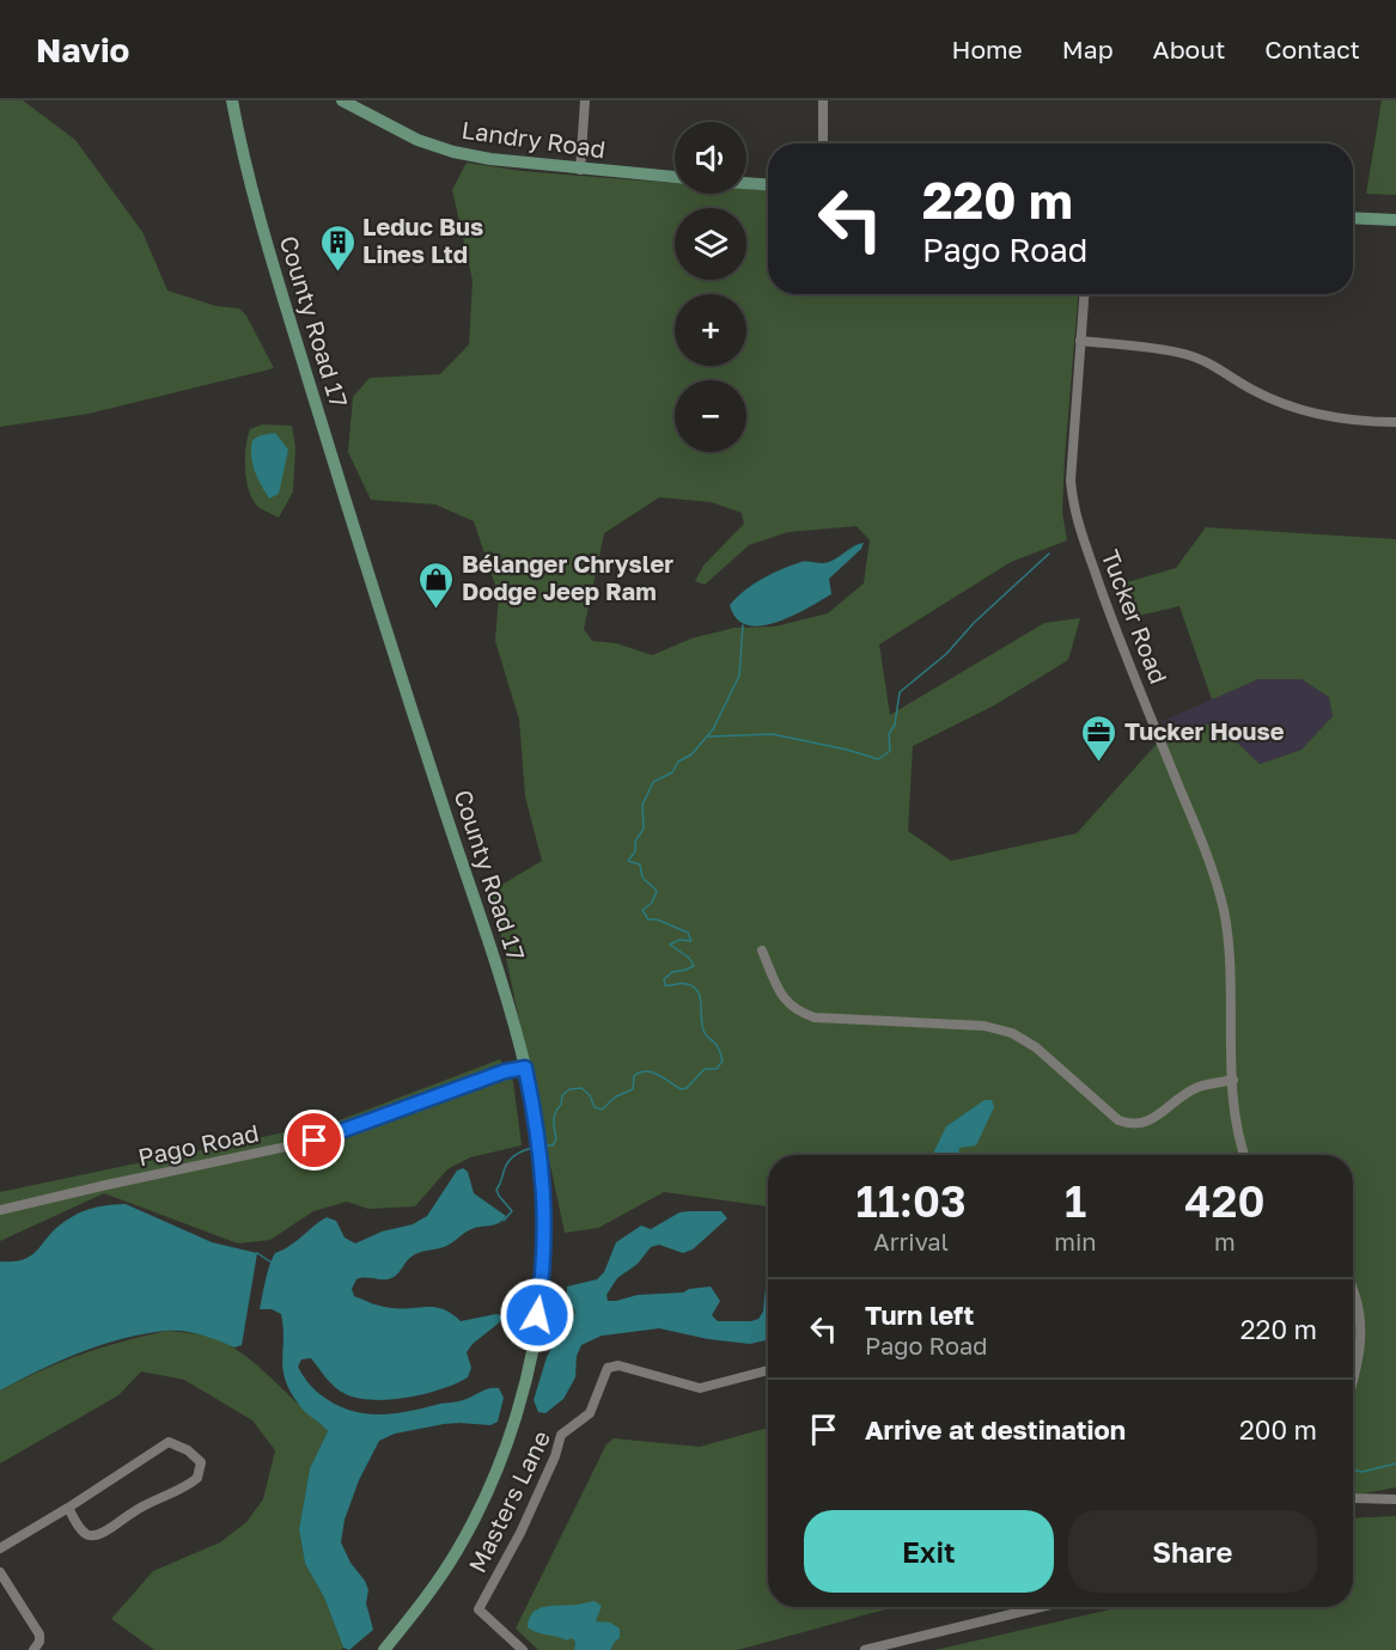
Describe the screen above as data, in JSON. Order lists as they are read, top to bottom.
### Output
{
  "streets": {
    "main road": ["Landry Road", "County Road 17"],
    "street": ["Tucker Road", "Pago Road", "Masters Lane"]
  },
  "crossings": [
    ["County Road 17", "Pago Road"]
  ],
  "places": {
    "building": ["Leduc Bus Lines Ltd"],
    "shop": ["Bélanger Chrysler Dodge Jeep Ram"],
    "office": ["Tucker House"]
  },
  "page": {
    "header": "Navio",
    "nav": [
      "Home",
      "Map",
      "About",
      "Contact"
    ],
    "map_buttons": ["+", "−"],
    "turn": ["220 m", "Pago Road"],
    "eta": [
      "11:03",
      "Arrival",
      "1",
      "min",
      "420",
      "m"
    ],
    "list": [
      {
        "name": "Turn left",
        "note": "Pago Road",
        "value": "220 m"
      },
      {
        "name": "Arrive at destination",
        "value": "200 m"
      }
    ],
    "buttons": ["Exit", "Share"]
  }
}
